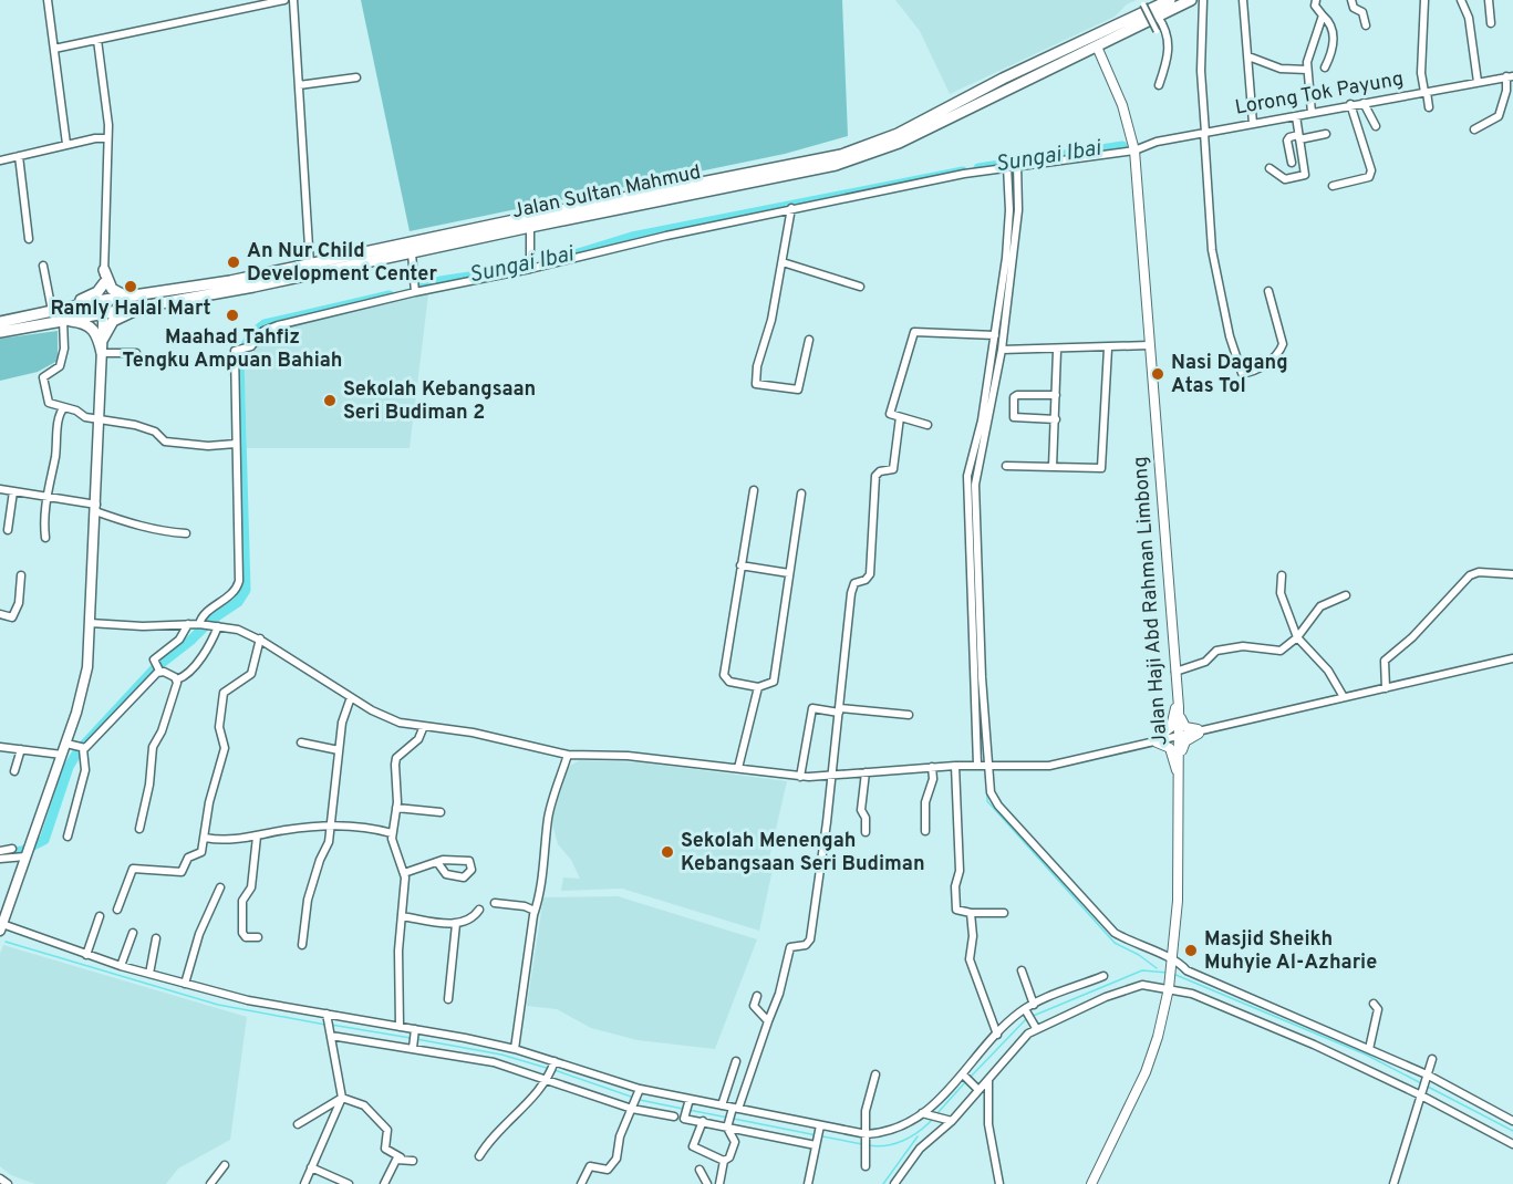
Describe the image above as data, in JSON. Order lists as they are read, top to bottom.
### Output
{
  "streets": {
    "highway": ["Jalan Sultan Mahmud"],
    "street": ["Lorong Tok Payung", "Jalan Haji Abd Rahman Limbong"]
  },
  "crossings": [
    ["Lorong Tok Payung", "Jalan Haji Abd Rahman Limbong"],
    ["Jalan Sultan Mahmud", "Jalan Haji Abd Rahman Limbong"]
  ],
  "water": ["Sungai Ibai"],
  "places": [
    "An Nur Child Development Center",
    "Ramly Halal Mart",
    "Maahad Tahfiz Tengku Ampuan Bahiah",
    "Nasi Dagang Atas Tol",
    "Sekolah Kebangsaan Seri Budiman 2",
    "Sekolah Menengah Kebangsaan Seri Budiman",
    "Masjid Sheikh Muhyie Al-Azharie"
  ]
}
